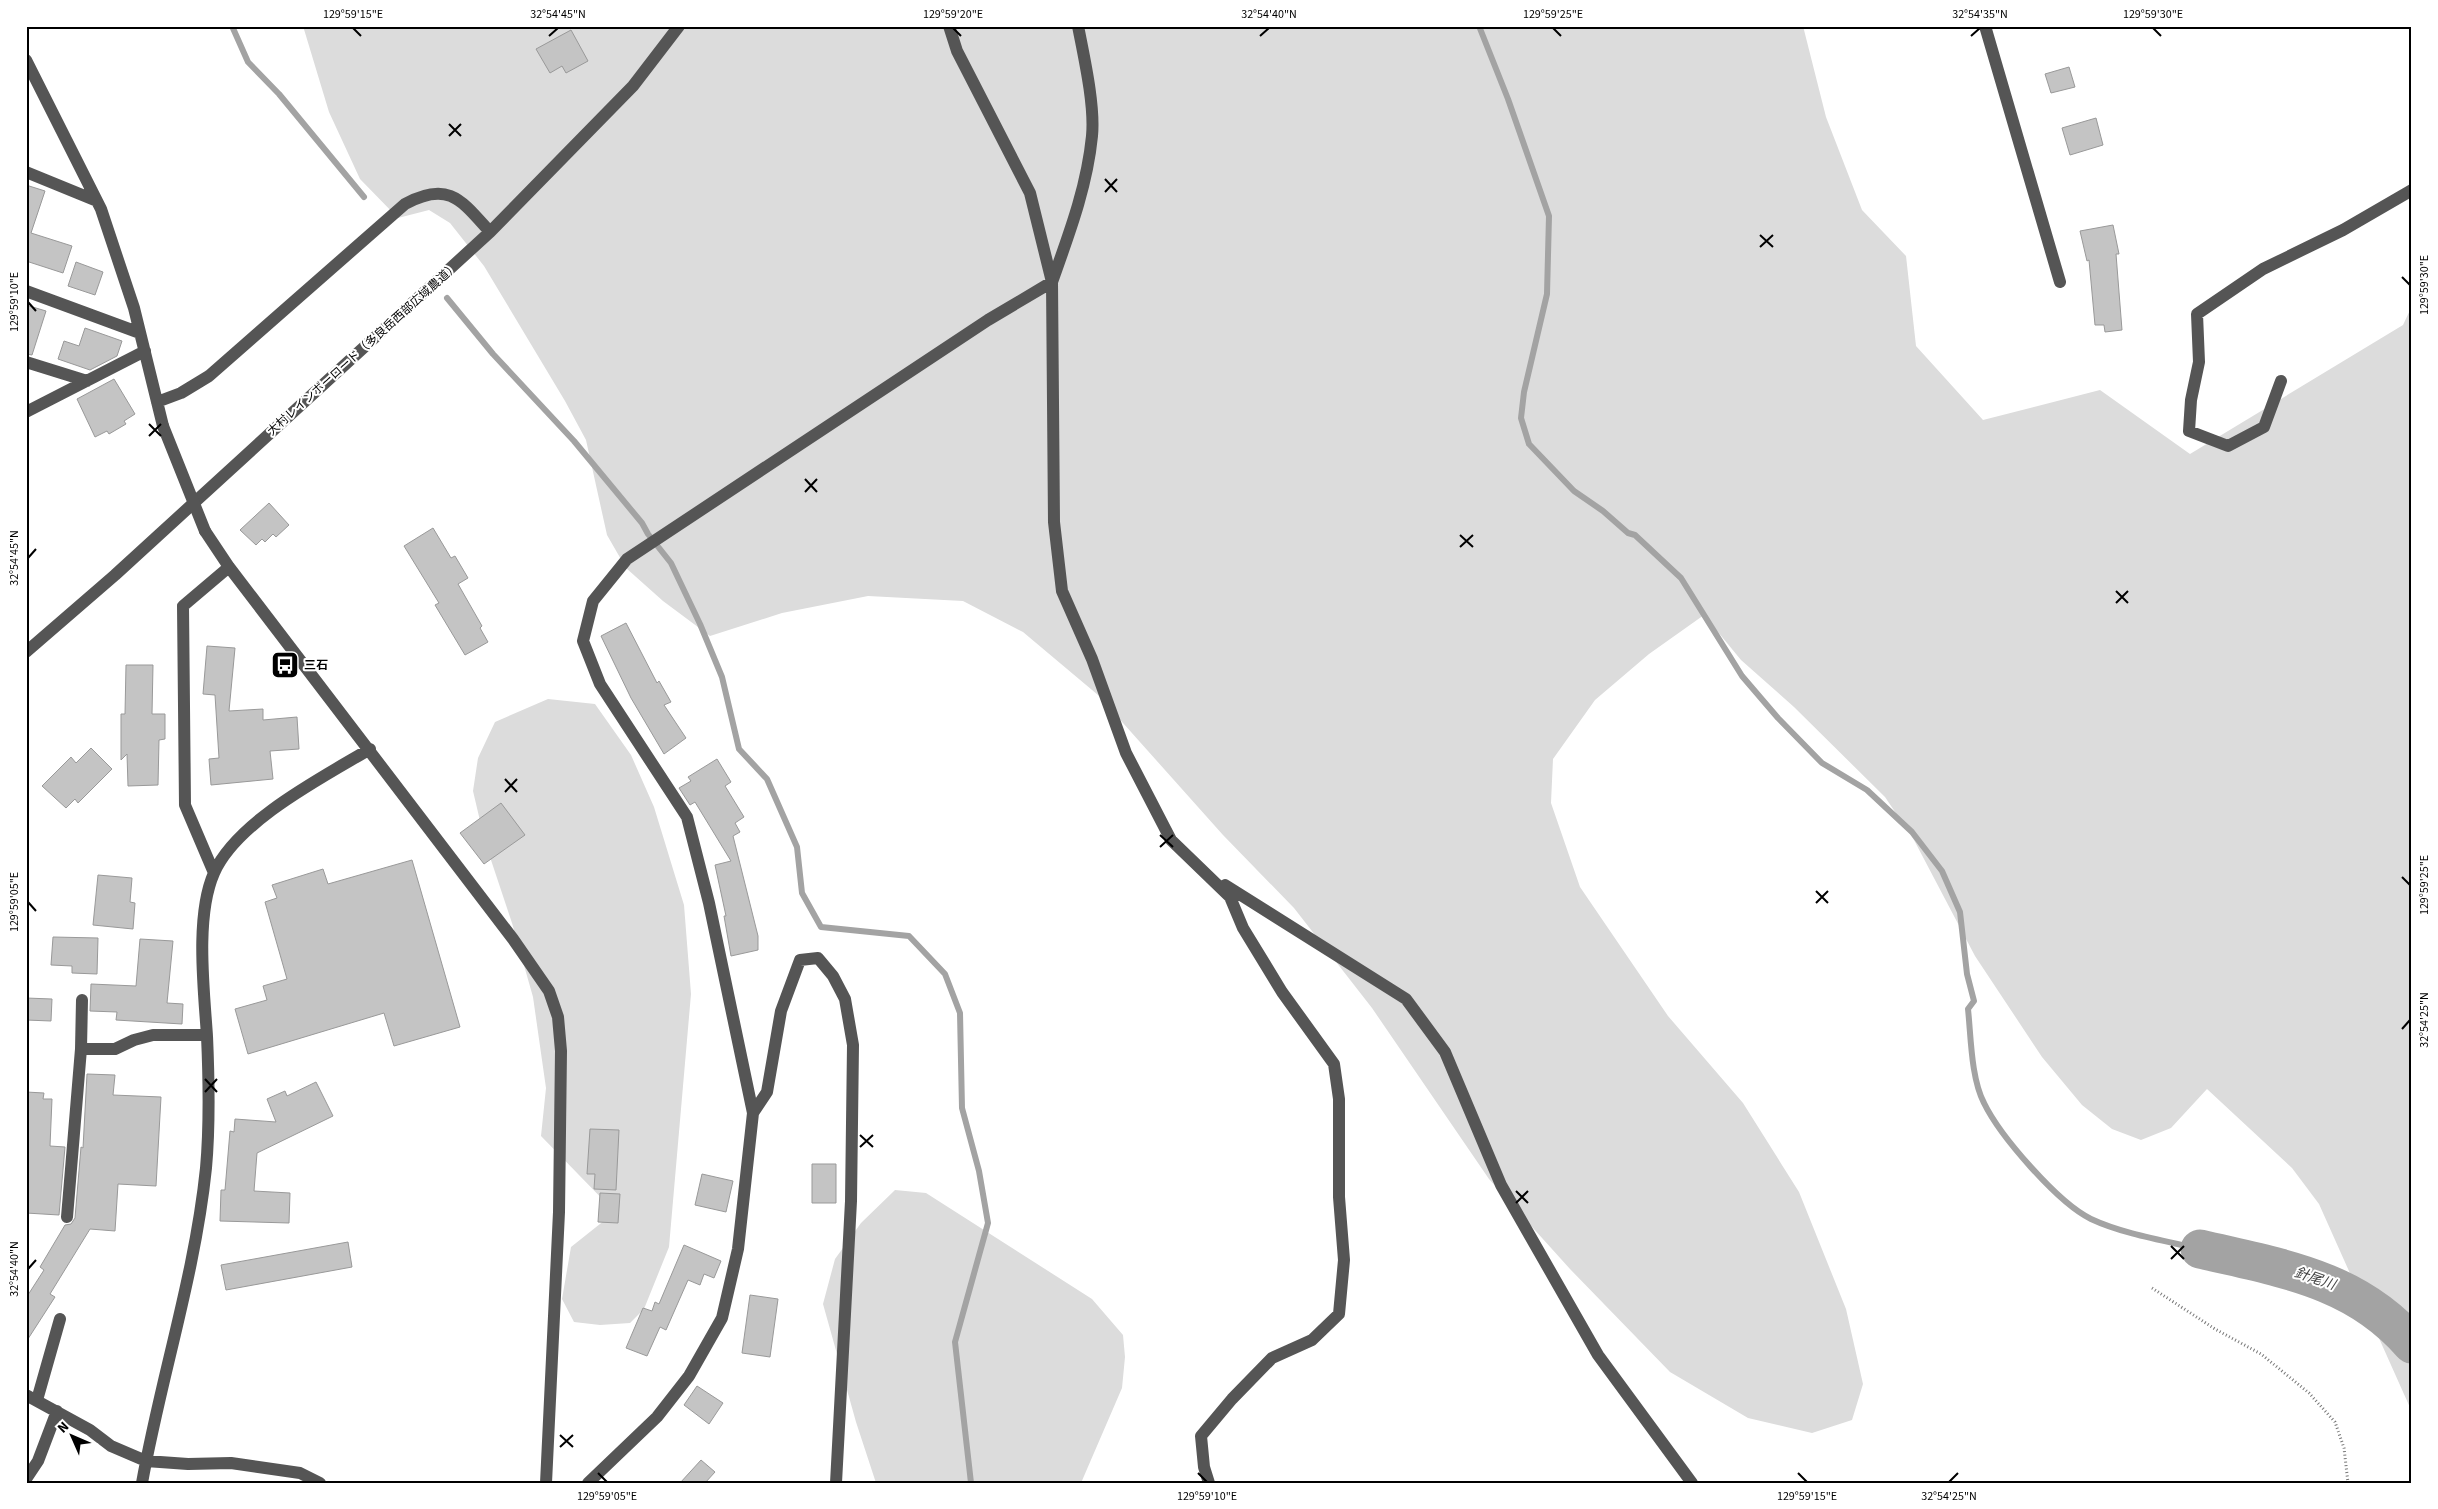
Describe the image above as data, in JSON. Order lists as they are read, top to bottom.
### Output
{
  "streets": {
    "street": ["大村レインボーロード（多良岳西部広域農道）"]
  },
  "water": ["針尾川"],
  "places": {
    "bus stop": ["三石"]
  },
  "north": "top left",
  "coordinates": [
    "129°59'15\"E",
    "32°54'45\"N",
    "129°59'20\"E",
    "32°54'40\"N",
    "129°59'25\"E",
    "32°54'35\"N",
    "129°59'30\"E",
    "129°59'10\"E",
    "129°59'05\"E",
    "32°54'25\"N"
  ]
}
